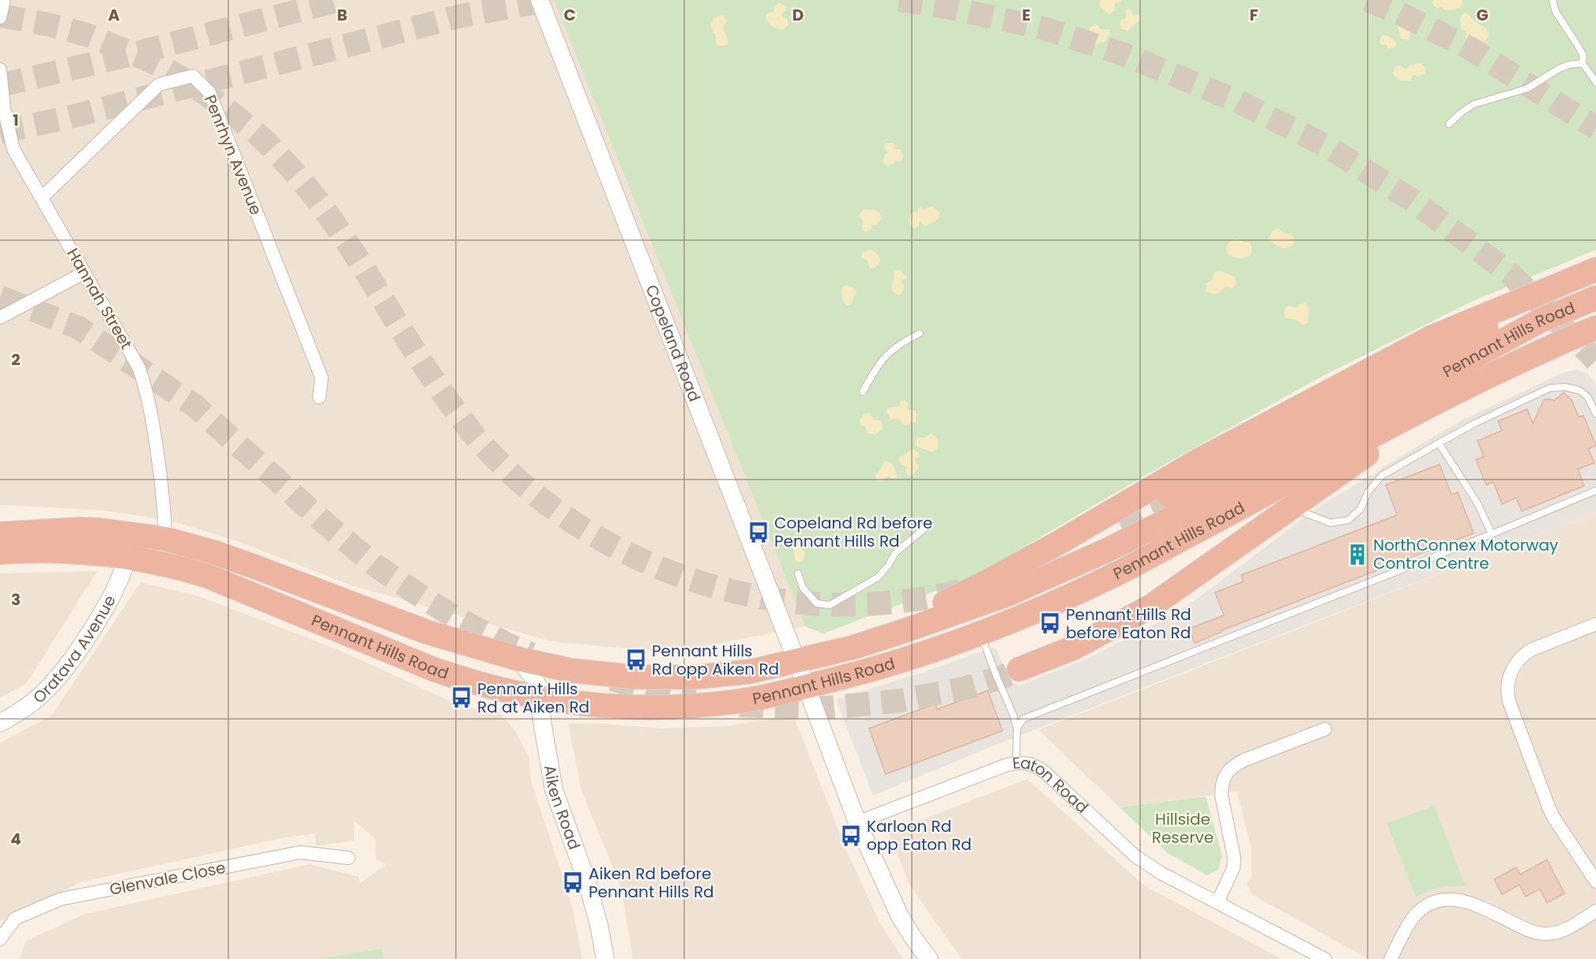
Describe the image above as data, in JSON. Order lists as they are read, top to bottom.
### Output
{
  "streets": {
    "highway": ["Pennant Hills Road"],
    "main road": ["Copeland Road", "Oratava Avenue", "Aiken Road"],
    "street": [
      "Penrhyn Avenue",
      "Hannah Street",
      "Eaton Road",
      "Glenvale Close"
    ]
  },
  "crossings": [
    ["Penrhyn Avenue", "Hannah Street"],
    ["Hannah Street", "Pennant Hills Road"],
    ["Pennant Hills Road", "Copeland Road"],
    ["Pennant Hills Road", "Oratava Avenue"],
    ["Pennant Hills Road", "Aiken Road"]
  ],
  "parks": ["Hillside Reserve"],
  "places": {
    "bus stop": [
      "Copeland Rd before Pennant Hills Rd",
      "Pennant Hills Rd before Eaton Rd",
      "Pennant Hills Rd opp Aiken Rd",
      "Pennant Hills Rd at Aiken Rd",
      "Karloon Rd opp Eaton Rd",
      "Aiken Rd before Pennant Hills Rd"
    ],
    "building": ["NorthConnex Motorway Control Centre"]
  },
  "grid": {
    "columns": [
      "A",
      "B",
      "C",
      "D",
      "E",
      "F",
      "G"
    ],
    "rows": [
      "1",
      "2",
      "3",
      "4"
    ]
  }
}
